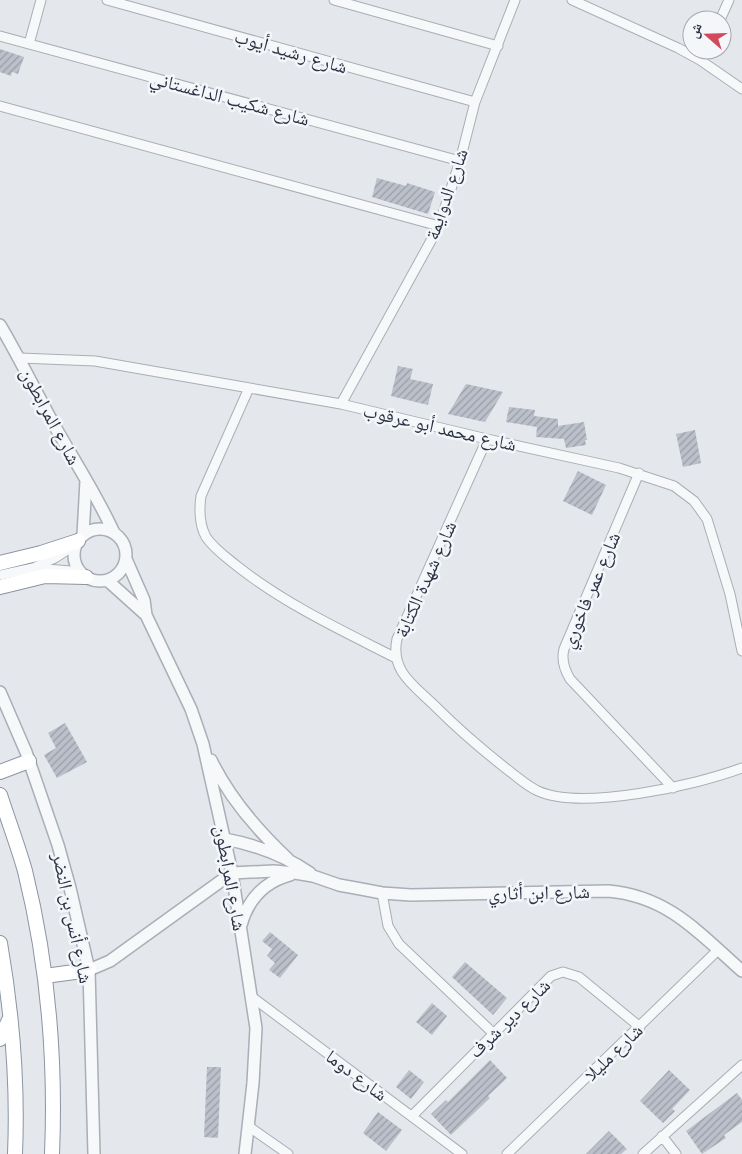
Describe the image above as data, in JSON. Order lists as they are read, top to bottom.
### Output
{
  "streets": {
    "street": [
      "شارع رشيد أيوب",
      "شارع شكيب الداغستاني",
      "شارع الدوايمة",
      "شارع المرابطون",
      "شارع محمد أبو عرقوب",
      "شارع شهدة الكتابة",
      "شارع عمر فاخوري",
      "شارع ابن أثاري",
      "شارع أنس بن النضر",
      "شارع دير شرف",
      "شارع مليلا",
      "شارع دوما"
    ]
  },
  "crossings": [
    ["شارع رشيد أيوب", "شارع الدوايمة"],
    ["شارع شكيب الداغستاني", "شارع الدوايمة"],
    ["شارع الدوايمة", "شارع محمد أبو عرقوب"],
    ["شارع المرابطون", "شارع محمد أبو عرقوب"],
    ["شارع المرابطون", "شارع ابن أثاري"],
    ["شارع المرابطون", "شارع دوما"],
    ["شارع محمد أبو عرقوب", "شارع شهدة الكتابة"],
    ["شارع محمد أبو عرقوب", "شارع عمر فاخوري"],
    ["شارع شهدة الكتابة", "شارع عمر فاخوري"],
    ["شارع ابن أثاري", "شارع مليلا"],
    ["شارع دير شرف", "شارع مليلا"],
    ["شارع دير شرف", "شارع دوما"]
  ],
  "north": "left"
}
